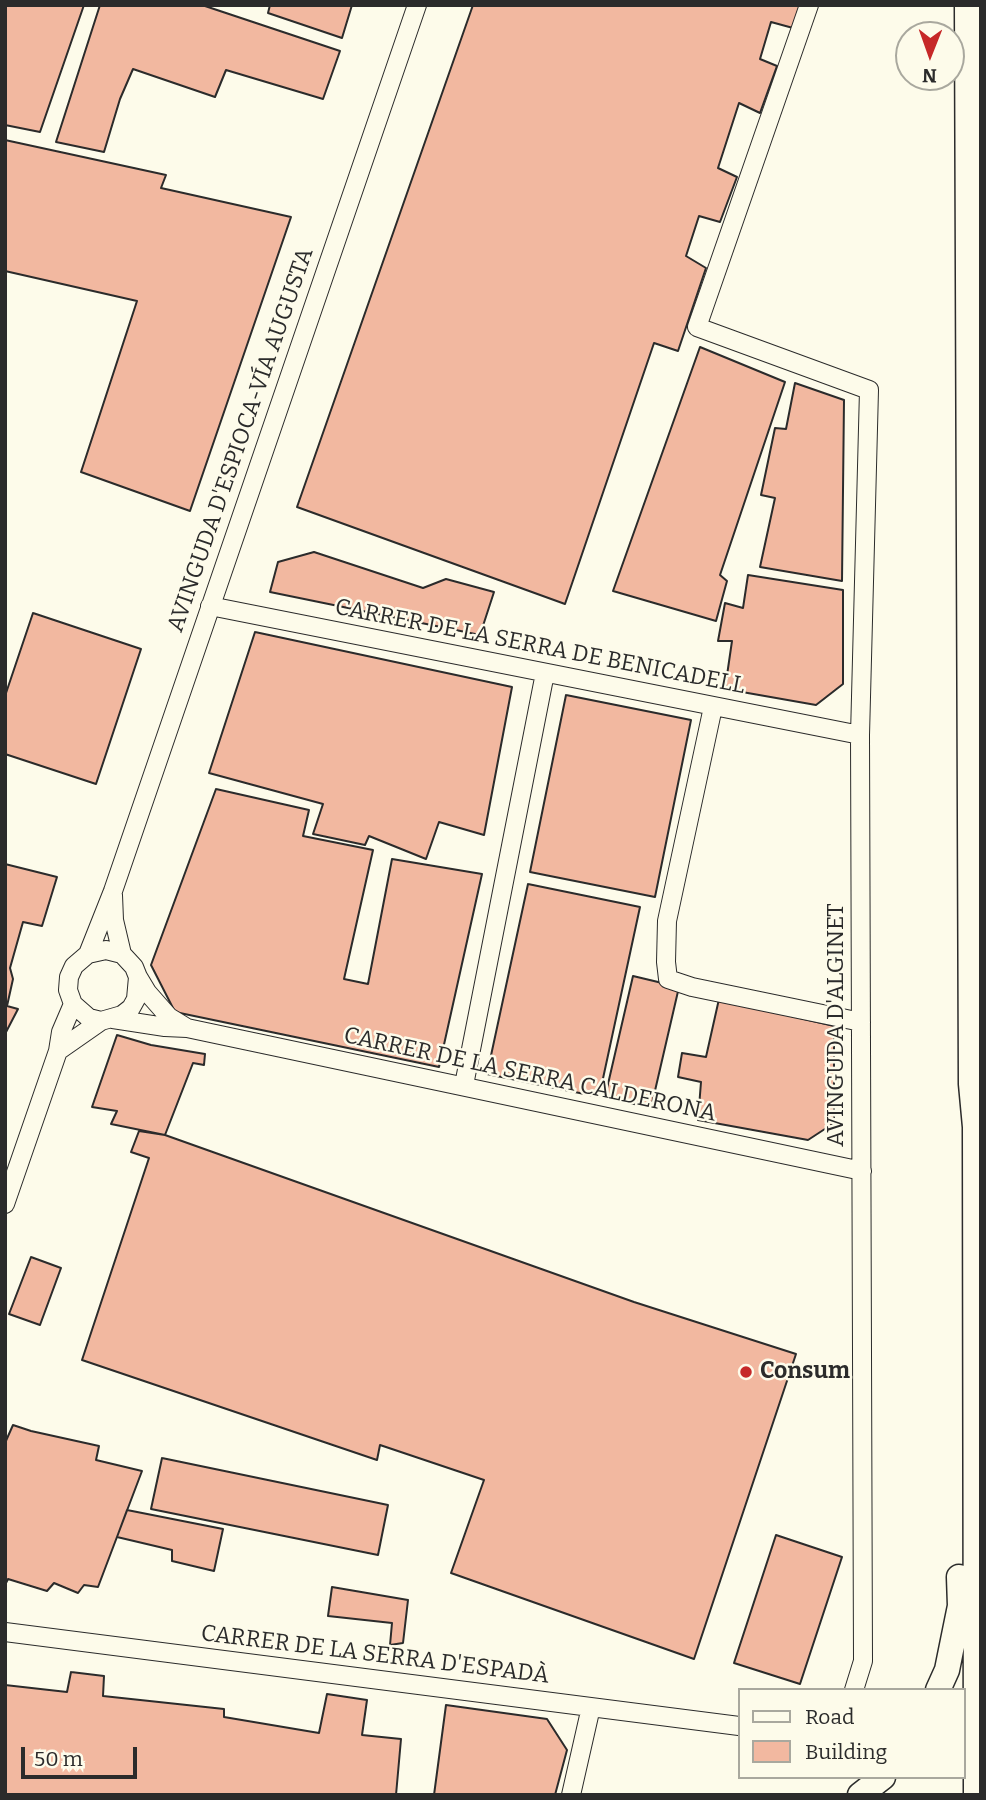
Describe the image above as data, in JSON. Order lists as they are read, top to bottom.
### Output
{
  "streets": {
    "street": [
      "AVINGUDA D'ESPIOCA-VÍA AUGUSTA",
      "CARRER DE LA SERRA DE BENICADELL",
      "AVINGUDA D'ALGINET",
      "CARRER DE LA SERRA CALDERONA",
      "CARRER DE LA SERRA D'ESPADÀ"
    ]
  },
  "crossings": [
    ["AVINGUDA D'ESPIOCA-VÍA AUGUSTA", "CARRER DE LA SERRA DE BENICADELL"],
    ["AVINGUDA D'ESPIOCA-VÍA AUGUSTA", "CARRER DE LA SERRA CALDERONA"],
    ["CARRER DE LA SERRA DE BENICADELL", "AVINGUDA D'ALGINET"],
    ["AVINGUDA D'ALGINET", "CARRER DE LA SERRA CALDERONA"]
  ],
  "places": ["Consum"],
  "legend": ["Road", "Building"],
  "scale_bar": "50 m",
  "north": "bottom"
}
